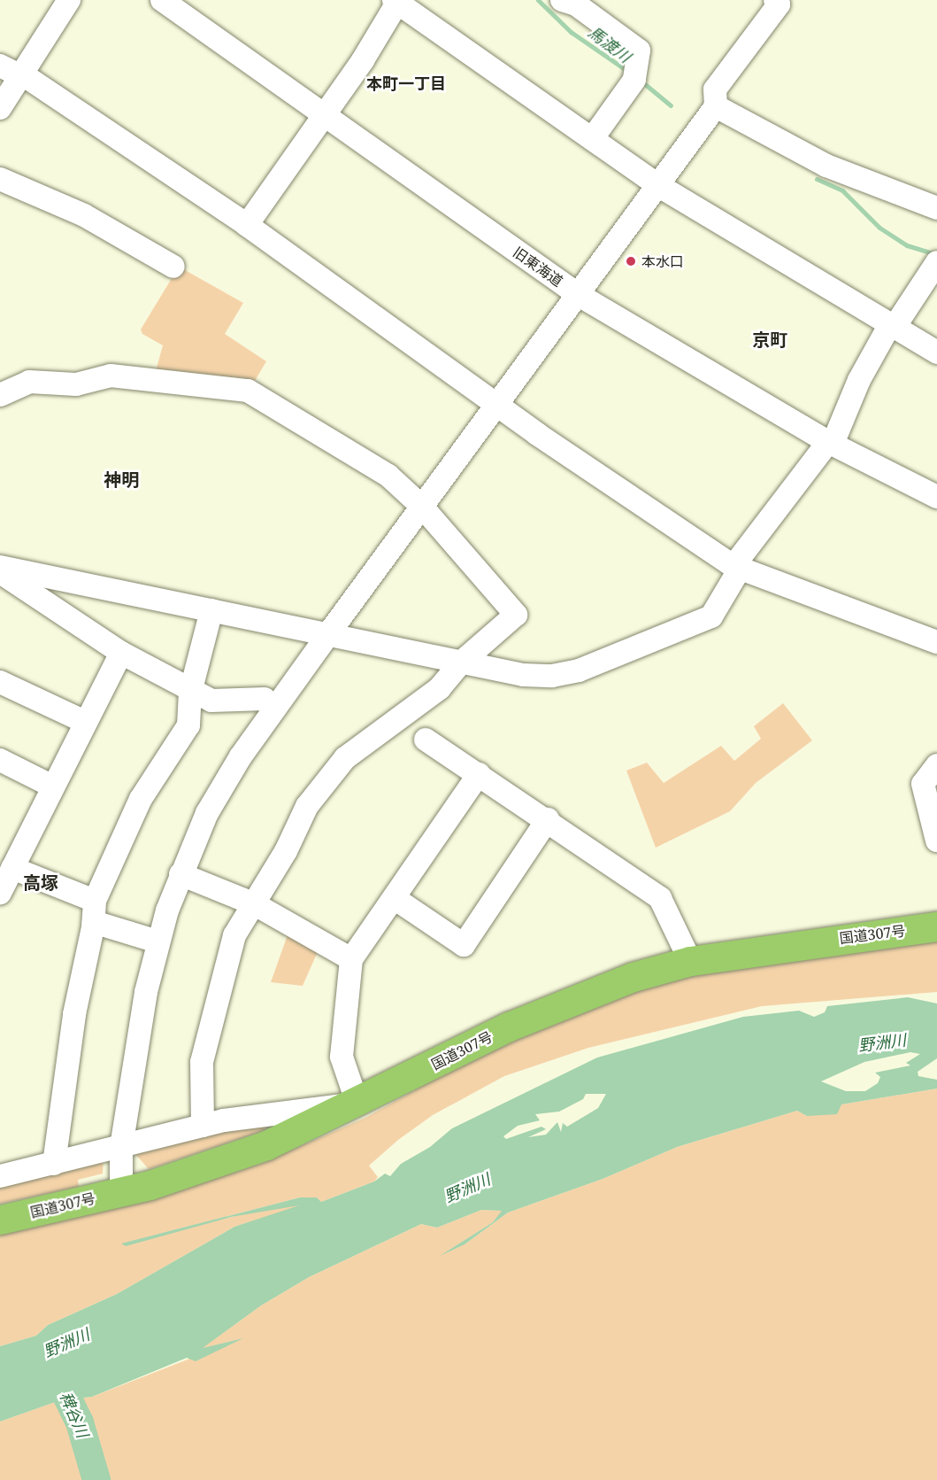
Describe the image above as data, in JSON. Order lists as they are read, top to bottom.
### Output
{
  "streets": {
    "highway": ["国道307号"],
    "street": ["旧東海道"]
  },
  "districts": [
    "本町一丁目",
    "京町",
    "神明",
    "高塚"
  ],
  "water": ["馬渡川", "野洲川", "稗谷川"],
  "places": ["本水口"]
}
